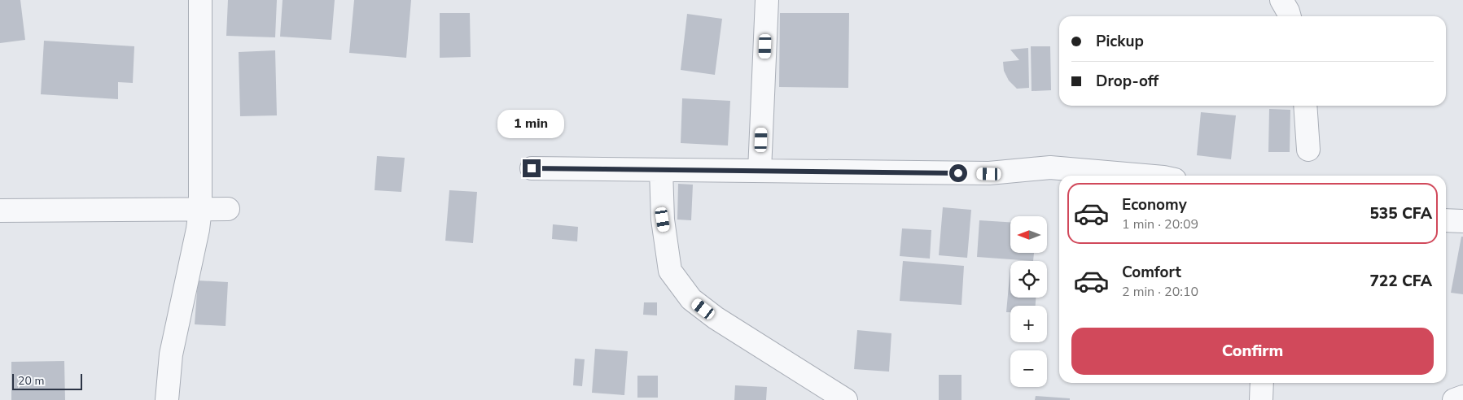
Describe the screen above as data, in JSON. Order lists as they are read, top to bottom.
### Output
{
  "scale_bar": "20 m",
  "north": "left",
  "page": {
    "banner": ["Pickup", "Drop-off"],
    "bubble": "1 min",
    "list": [
      {
        "name": "Economy",
        "note": "1 min · 20:09",
        "value": "535 CFA"
      },
      {
        "name": "Comfort",
        "note": "2 min · 20:10",
        "value": "722 CFA"
      }
    ],
    "map_buttons": ["+", "−"],
    "buttons": "Confirm",
    "scale": "20 m"
  }
}
